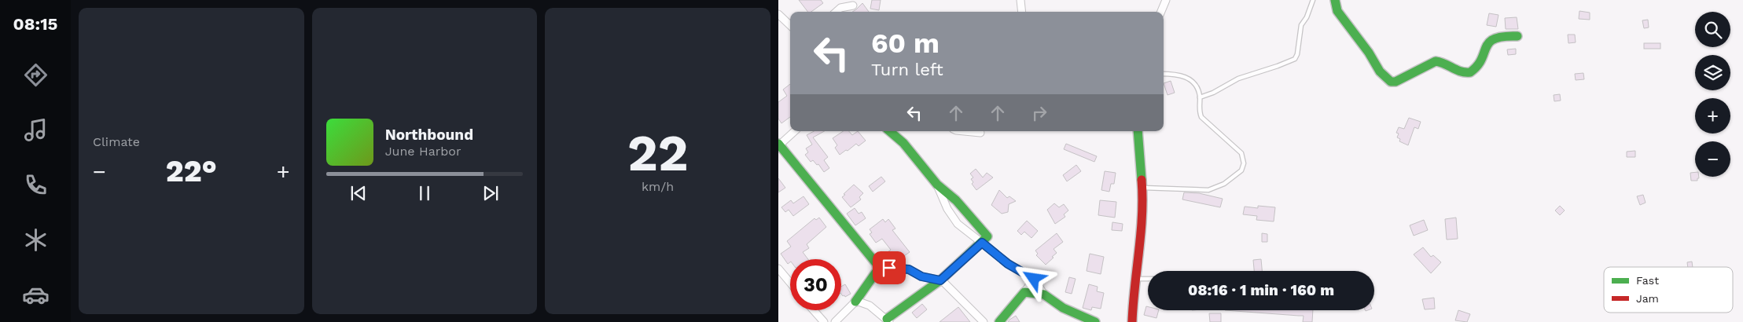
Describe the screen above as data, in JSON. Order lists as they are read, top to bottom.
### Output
{
  "legend": ["Fast", "Jam"],
  "page": {
    "tabs": "08:15",
    "tile": [
      "Climate",
      ["22", "km/h"]
    ],
    "map_buttons": ["+", "−"],
    "turn": ["60 m", "Turn left"],
    "song": ["Northbound", "June Harbor"],
    "heat": ["−", "22°", "+"],
    "limit": "30",
    "trip": "08:16 · 1 min · 160 m"
  }
}
